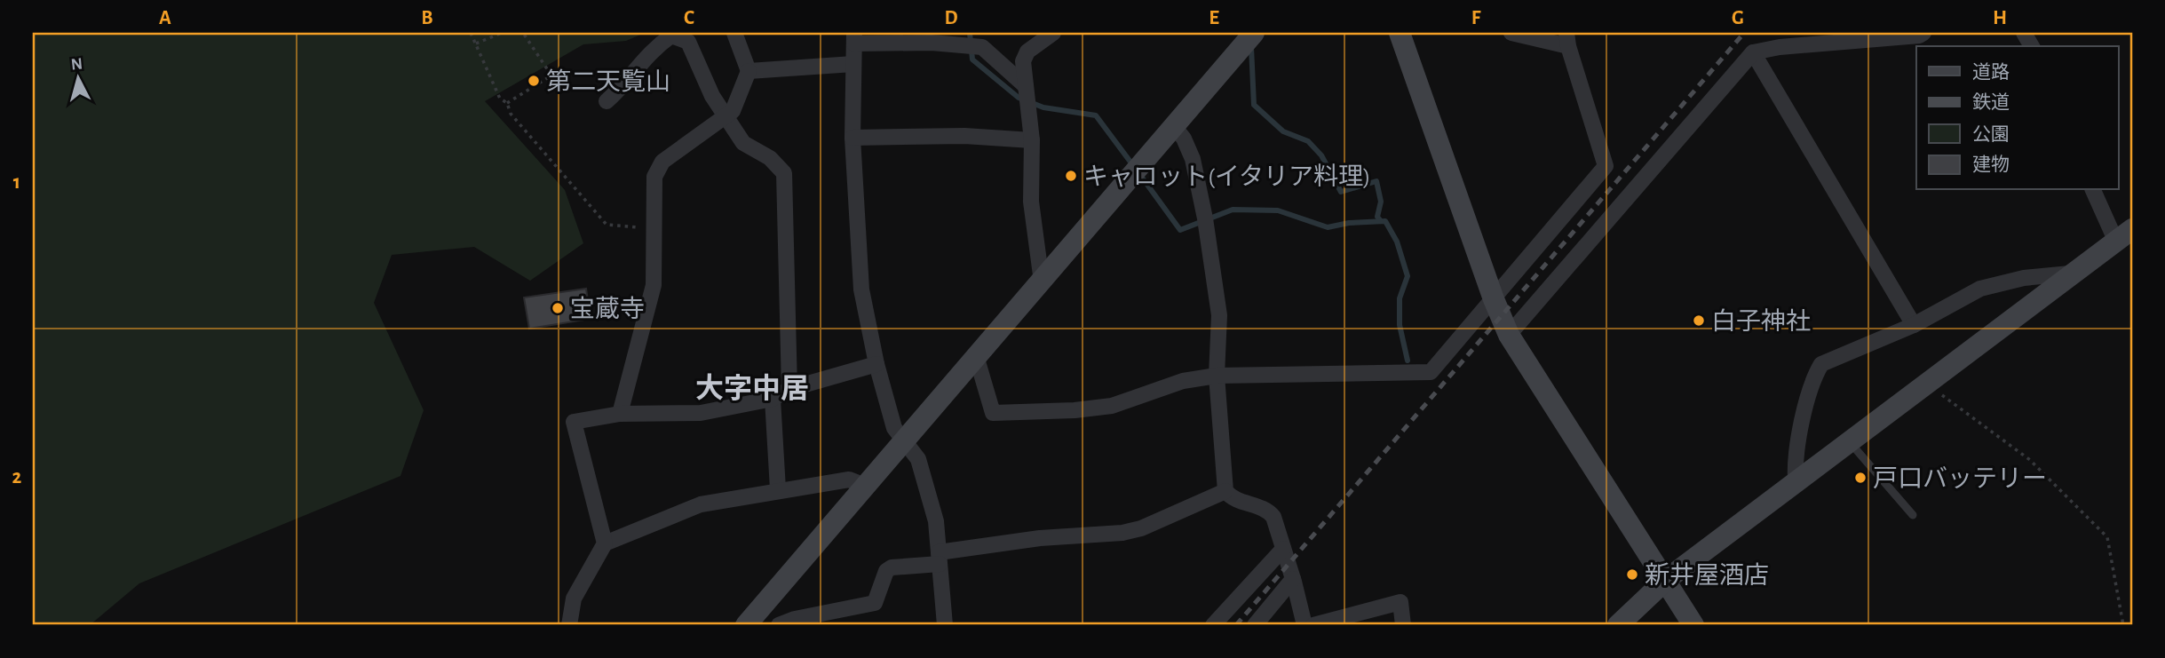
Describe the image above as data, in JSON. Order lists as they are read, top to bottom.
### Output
{
  "districts": ["大字中居"],
  "places": [
    "第二天覧山",
    "キャロット(イタリア料理)",
    "宝蔵寺",
    "白子神社",
    "戸口バッテリー",
    "新井屋酒店"
  ],
  "legend": [
    "道路",
    "鉄道",
    "公園",
    "建物"
  ],
  "north": "top",
  "grid": {
    "columns": [
      "A",
      "B",
      "C",
      "D",
      "E",
      "F",
      "G",
      "H"
    ],
    "rows": ["1", "2"]
  }
}
